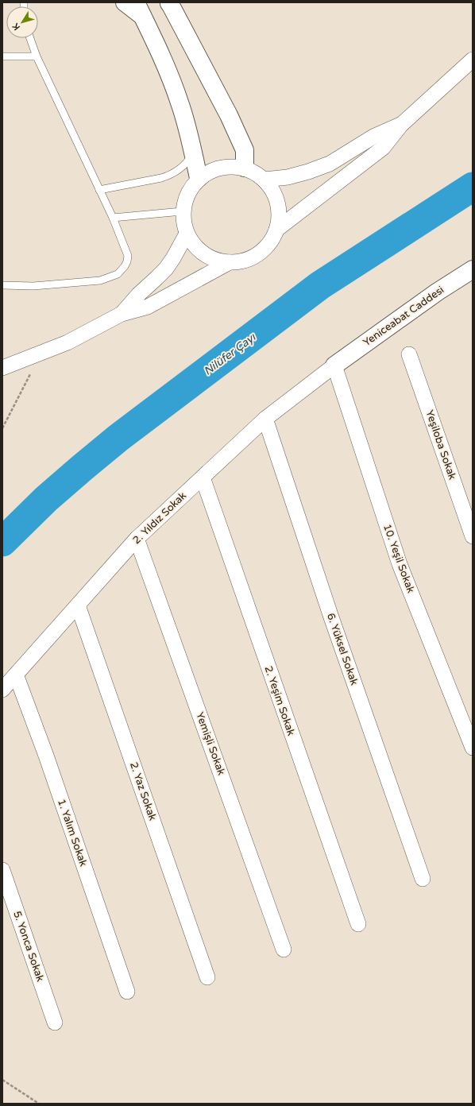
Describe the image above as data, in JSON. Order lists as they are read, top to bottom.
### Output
{
  "streets": {
    "main road": ["Yeniceabat Caddesi"],
    "street": [
      "Yeşiloba Sokak",
      "2. Yıldız Sokak",
      "10. Yeşil Sokak",
      "6. Yüksel Sokak",
      "2. Yeşim Sokak",
      "Yemişli Sokak",
      "2. Yaz Sokak",
      "1. Yalım Sokak",
      "5. Yonca Sokak"
    ]
  },
  "crossings": [
    ["Yeniceabat Caddesi", "2. Yıldız Sokak"],
    ["Yeniceabat Caddesi", "10. Yeşil Sokak"],
    ["2. Yıldız Sokak", "10. Yeşil Sokak"],
    ["2. Yıldız Sokak", "6. Yüksel Sokak"],
    ["2. Yıldız Sokak", "2. Yeşim Sokak"],
    ["2. Yıldız Sokak", "Yemişli Sokak"],
    ["2. Yıldız Sokak", "2. Yaz Sokak"],
    ["2. Yıldız Sokak", "1. Yalım Sokak"]
  ],
  "water": ["Nilüfer Çayı"],
  "north": "bottom left"
}
